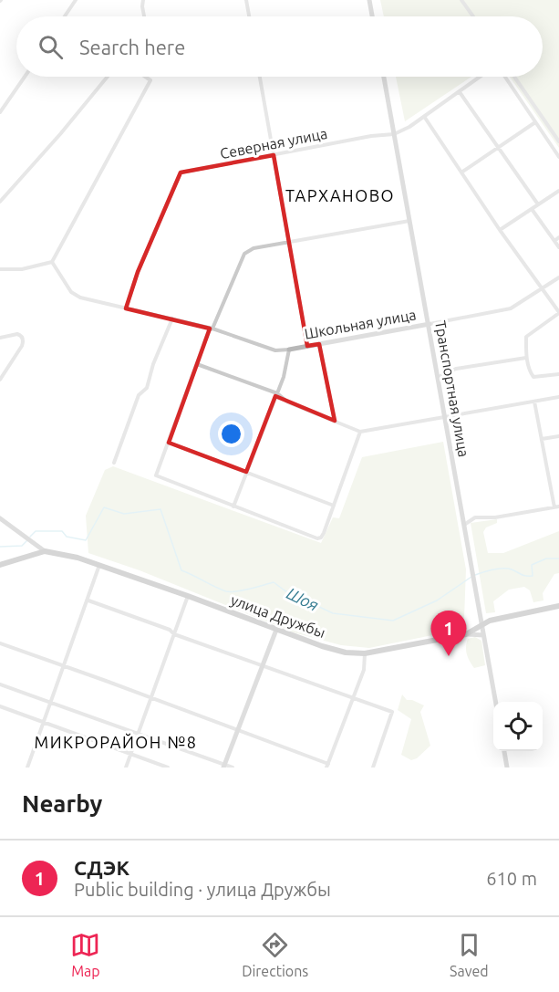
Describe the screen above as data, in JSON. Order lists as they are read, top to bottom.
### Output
{
  "streets": {
    "main road": ["улица Дружбы"],
    "street": ["Северная улица", "Школьная улица", "Транспортная улица"]
  },
  "crossings": [
    ["Северная улица", "Транспортная улица"],
    ["Школьная улица", "Транспортная улица"],
    ["Транспортная улица", "улица Дружбы"]
  ],
  "districts": ["ТАРХАНОВО", "МИКРОРАЙОН №8"],
  "water": ["Шоя"],
  "page": {
    "search": "Search here",
    "pins": "1",
    "heading": "Nearby",
    "list": [
      {
        "mark": "1",
        "name": "СДЭК",
        "note": "Public building · улица Дружбы",
        "value": "610 m"
      }
    ],
    "nav": ["Map", "Directions", "Saved"]
  }
}
